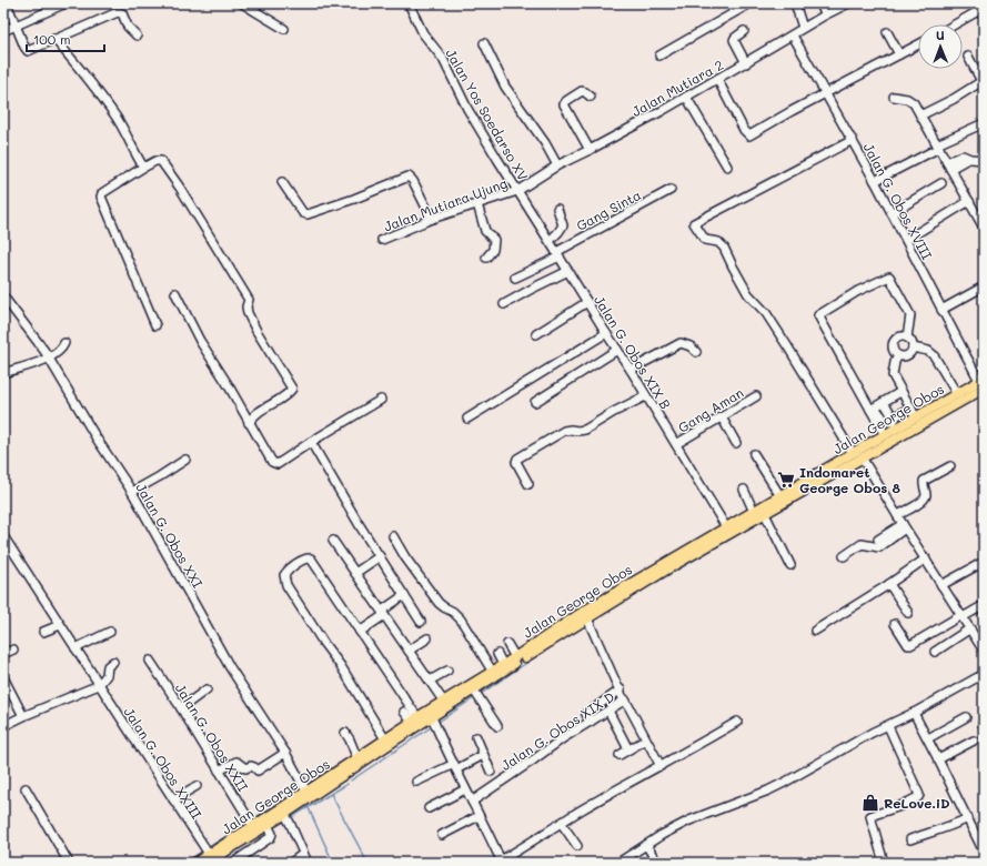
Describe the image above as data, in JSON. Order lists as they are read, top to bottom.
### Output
{
  "streets": {
    "main road": ["Jalan George Obos"],
    "street": [
      "Jalan Mutiara 2",
      "Jalan Yos Soedarso XV",
      "Jalan G. Obos XVIII",
      "Jalan Mutiara Ujung",
      "Gang Sinta",
      "Jalan G. Obos XIX B",
      "Gang Aman",
      "Jalan G. Obos XXI",
      "Jalan G. Obos XIX D",
      "Jalan G. Obos XXII",
      "Jalan G. Obos XXIII"
    ]
  },
  "crossings": [
    ["Jalan Mutiara 2", "Jalan Yos Soedarso XV"],
    ["Jalan Mutiara 2", "Jalan G. Obos XVIII"],
    ["Jalan Mutiara 2", "Jalan Mutiara Ujung"],
    ["Jalan Mutiara 2", "Jalan G. Obos XIX B"],
    ["Jalan Yos Soedarso XV", "Jalan Mutiara Ujung"],
    ["Jalan Yos Soedarso XV", "Jalan G. Obos XIX B"],
    ["Jalan G. Obos XVIII", "Jalan George Obos"],
    ["Jalan Mutiara Ujung", "Jalan G. Obos XIX B"],
    ["Gang Sinta", "Jalan G. Obos XIX B"],
    ["Jalan G. Obos XIX B", "Gang Aman"],
    ["Jalan G. Obos XIX B", "Jalan George Obos"],
    ["Jalan George Obos", "Jalan G. Obos XXI"],
    ["Jalan George Obos", "Jalan G. Obos XIX D"],
    ["Jalan George Obos", "Jalan G. Obos XXII"],
    ["Jalan George Obos", "Jalan G. Obos XXIII"]
  ],
  "places": {
    "supermarket": ["Indomaret George Obos 8"],
    "shop": ["ReLove.iD"]
  },
  "scale_bar": "100 m",
  "north": "top"
}
